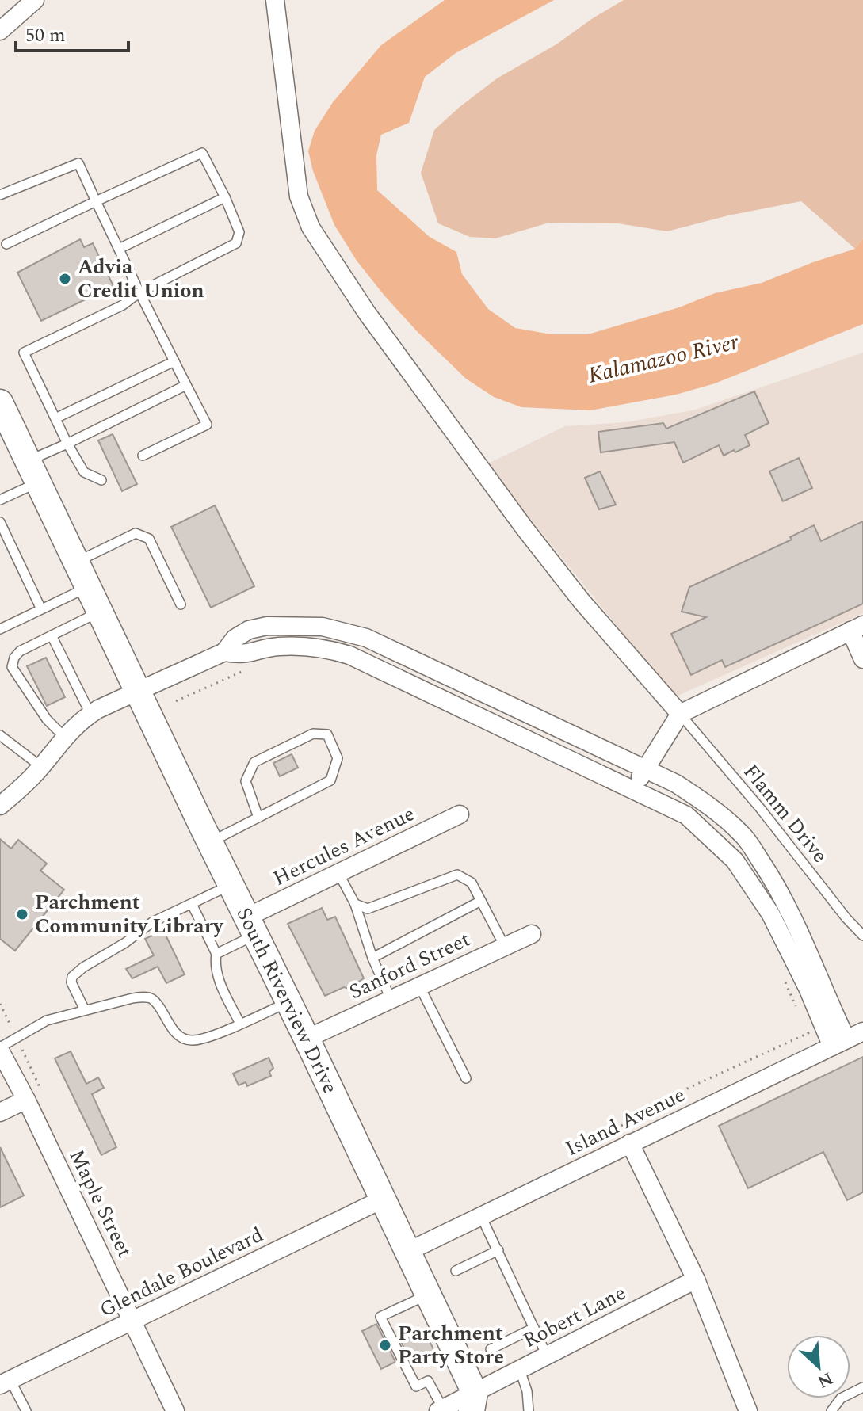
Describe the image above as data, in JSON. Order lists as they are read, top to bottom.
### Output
{
  "streets": {
    "street": [
      "Hercules Avenue",
      "Sanford Street",
      "South Riverview Drive",
      "Island Avenue",
      "Maple Street",
      "Glendale Boulevard",
      "Robert Lane"
    ],
    "lane": ["Flamm Drive"]
  },
  "crossings": [
    ["Hercules Avenue", "South Riverview Drive"],
    ["Sanford Street", "South Riverview Drive"],
    ["South Riverview Drive", "Island Avenue"],
    ["South Riverview Drive", "Glendale Boulevard"],
    ["South Riverview Drive", "Robert Lane"],
    ["Maple Street", "Glendale Boulevard"]
  ],
  "water": ["Kalamazoo River"],
  "places": ["Advia Credit Union", "Parchment Community Library", "Parchment Party Store"],
  "scale_bar": "50 m",
  "north": "bottom right"
}
